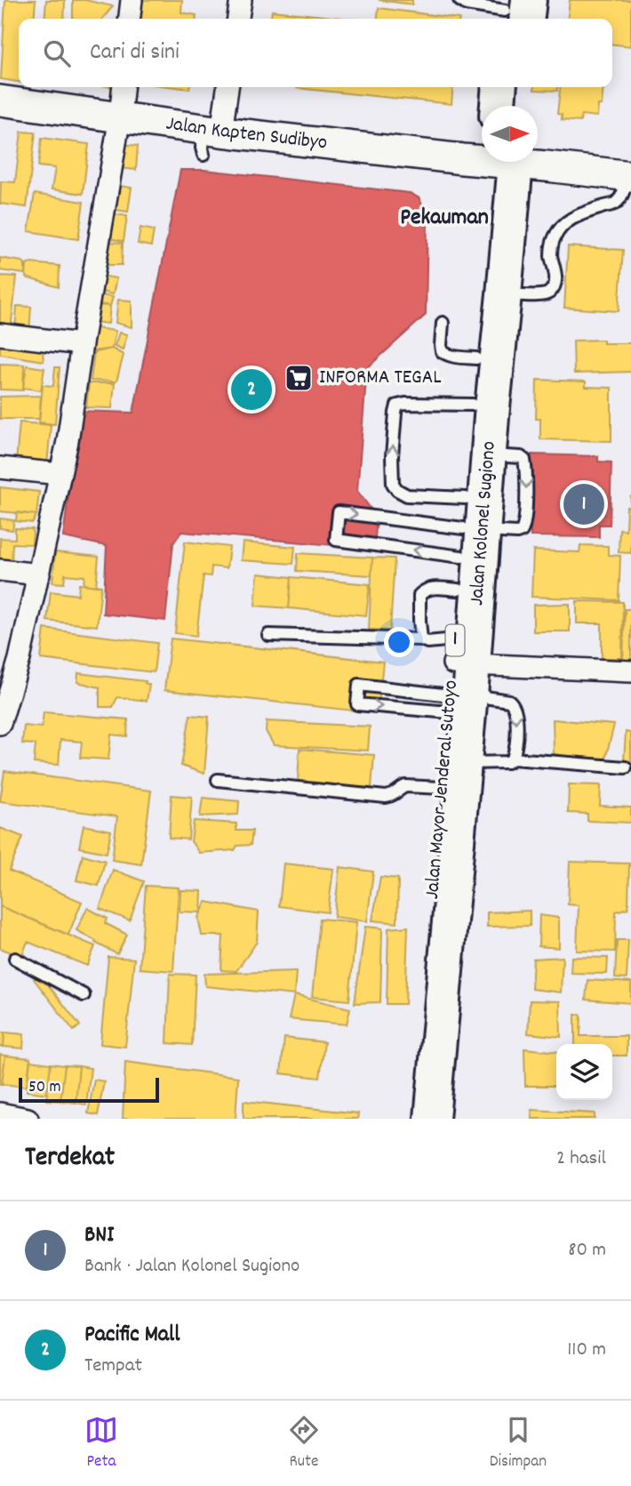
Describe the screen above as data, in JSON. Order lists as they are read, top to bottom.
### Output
{
  "streets": {
    "highway": ["Jalan Kolonel Sugiono", "1", "Jalan Mayor Jenderal Sutoyo"],
    "main road": ["Jalan Kapten Sudibyo"]
  },
  "crossings": [
    ["Jalan Kolonel Sugiono", "Jalan Mayor Jenderal Sutoyo"],
    ["1", "Jalan Mayor Jenderal Sutoyo"]
  ],
  "one_way": ["Jalan Kolonel Sugiono"],
  "districts": ["Pekauman"],
  "places": {
    "supermarket": ["INFORMA TEGAL"]
  },
  "scale_bar": "50 m",
  "north": "right",
  "page": {
    "search": "Cari di sini",
    "pins": ["2", "1"],
    "scale": "50 m",
    "heading": ["Terdekat", "2 hasil"],
    "list": [
      {
        "mark": "1",
        "name": "BNI",
        "note": "Bank · Jalan Kolonel Sugiono",
        "value": "80 m"
      },
      {
        "mark": "2",
        "name": "Pacific Mall",
        "note": "Tempat",
        "value": "110 m"
      }
    ],
    "nav": ["Peta", "Rute", "Disimpan"]
  }
}
